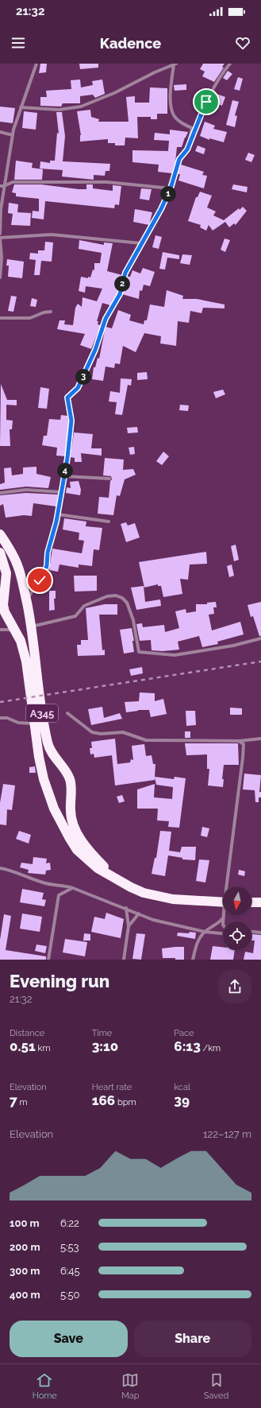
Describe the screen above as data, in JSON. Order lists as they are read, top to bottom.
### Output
{
  "streets": {
    "highway": ["A345"]
  },
  "north": "bottom",
  "page": {
    "status": "21:32",
    "header": "Kadence",
    "pins": [
      "1",
      "2",
      "3",
      "4"
    ],
    "heading": ["Evening run", "21:32"],
    "stats": [
      ["Distance", "0.51 km"],
      ["Time", "3:10"],
      ["Pace", "6:13 /km"],
      ["Elevation", "7 m"],
      ["Heart rate", "166 bpm"],
      ["kcal", "39"]
    ],
    "chart": ["Elevation", "122–127 m"],
    "list": [
      {
        "name": "100 m",
        "note": "6:22"
      },
      {
        "name": "200 m",
        "note": "5:53"
      },
      {
        "name": "300 m",
        "note": "6:45"
      },
      {
        "name": "400 m",
        "note": "5:50"
      }
    ],
    "buttons": ["Save", "Share"],
    "tabs": ["Home", "Map", "Saved"]
  }
}
